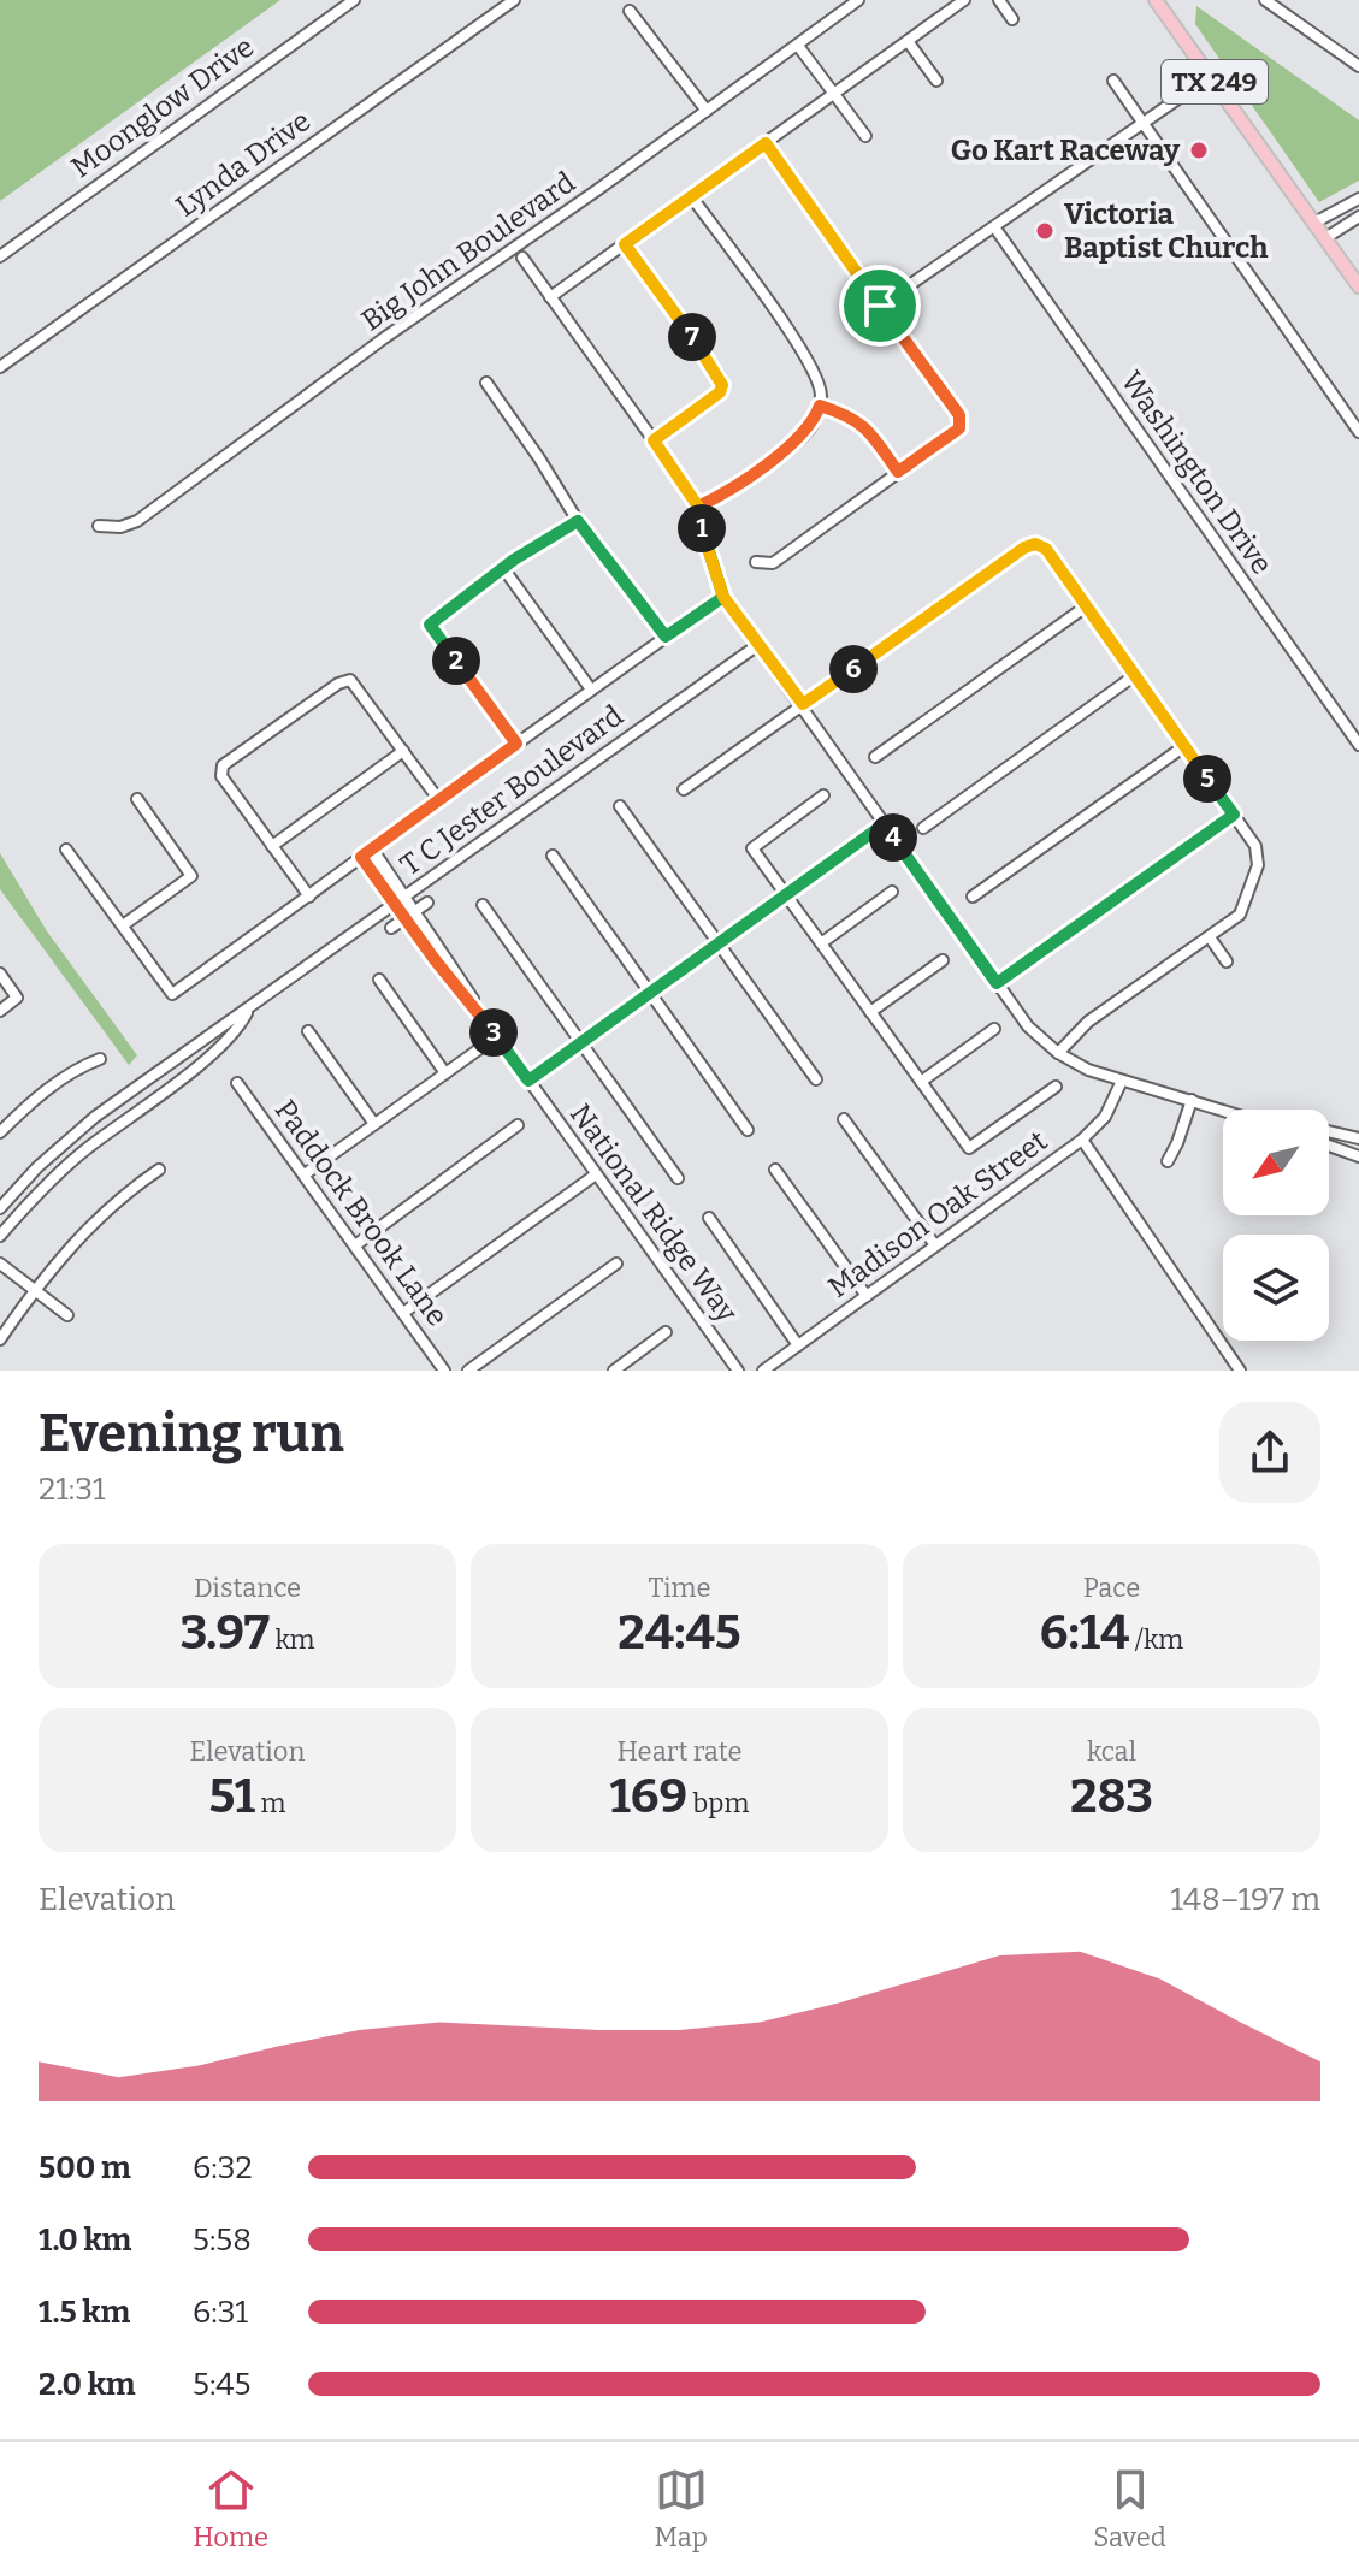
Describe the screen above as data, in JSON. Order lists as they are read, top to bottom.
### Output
{
  "streets": {
    "main road": ["TX 249"],
    "street": [
      "Moonglow Drive",
      "Lynda Drive",
      "Big John Boulevard",
      "Washington Drive",
      "T C Jester Boulevard",
      "Paddock Brook Lane",
      "National Ridge Way",
      "Madison Oak Street"
    ]
  },
  "crossings": [
    ["T C Jester Boulevard", "National Ridge Way"]
  ],
  "places": ["Go Kart Raceway", "Victoria Baptist Church"],
  "north": "bottom left",
  "page": {
    "pins": [
      "7",
      "1",
      "2",
      "6",
      "5",
      "4",
      "3"
    ],
    "heading": ["Evening run", "21:31"],
    "stats": [
      ["Distance", "3.97 km"],
      ["Time", "24:45"],
      ["Pace", "6:14 /km"],
      ["Elevation", "51 m"],
      ["Heart rate", "169 bpm"],
      ["kcal", "283"]
    ],
    "chart": ["Elevation", "148–197 m"],
    "list": [
      {
        "name": "500 m",
        "note": "6:32"
      },
      {
        "name": "1.0 km",
        "note": "5:58"
      },
      {
        "name": "1.5 km",
        "note": "6:31"
      },
      {
        "name": "2.0 km",
        "note": "5:45"
      }
    ],
    "tabs": ["Home", "Map", "Saved"]
  }
}
